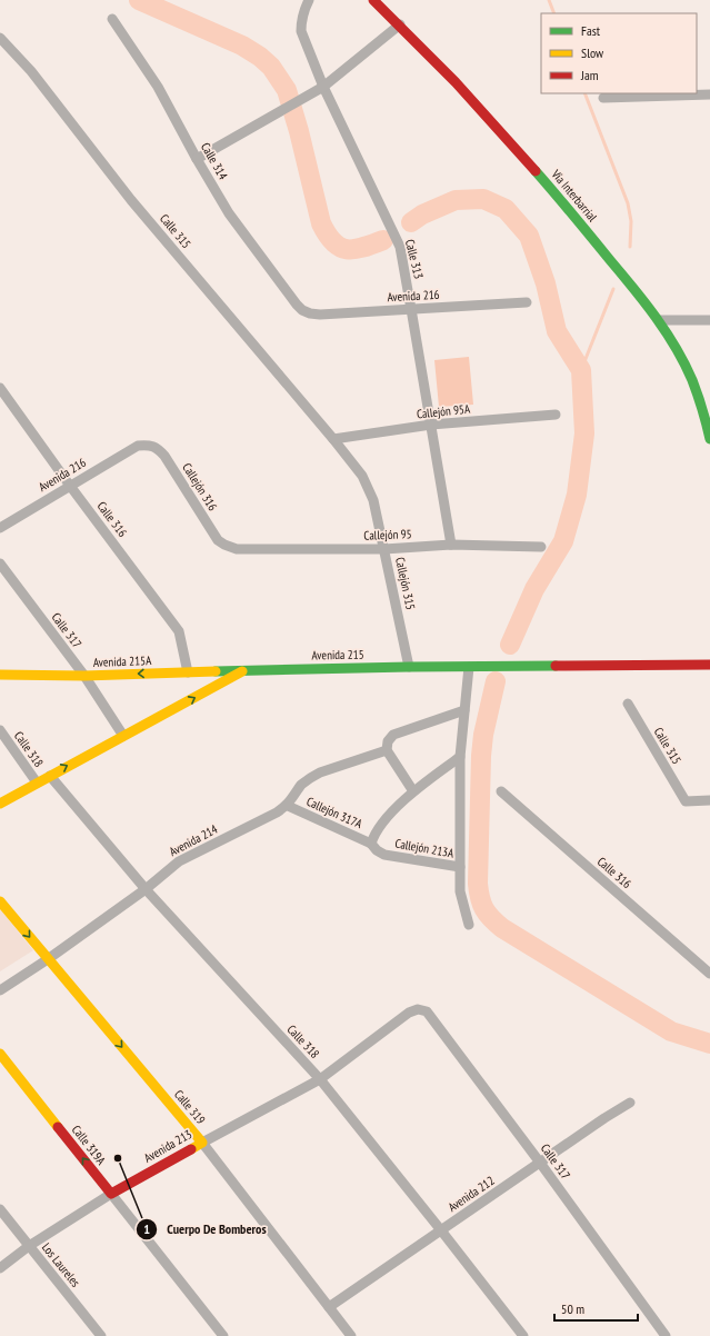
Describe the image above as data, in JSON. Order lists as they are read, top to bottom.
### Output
{
  "streets": {
    "street": [
      "Calle 314",
      "Vía Interbarrial",
      "Calle 315",
      "Calle 313",
      "Avenida 216",
      "Callejón 95A",
      "Callejón 316",
      "Calle 316",
      "Callejón 95",
      "Callejón 315",
      "Calle 317",
      "Avenida 215",
      "Avenida 215A",
      "Calle 318",
      "Callejón 317A",
      "Avenida 214",
      "Callejón 213A",
      "Calle 319",
      "Calle 319A",
      "Avenida 213",
      "Avenida 212",
      "Los Laureles"
    ]
  },
  "crossings": [
    ["Calle 314", "Avenida 216"],
    ["Calle 315", "Callejón 95A"],
    ["Calle 315", "Callejón 315"],
    ["Calle 313", "Avenida 216"],
    ["Calle 313", "Callejón 95A"],
    ["Calle 313", "Callejón 95"],
    ["Avenida 216", "Callejón 316"],
    ["Avenida 216", "Calle 316"],
    ["Callejón 95A", "Callejón 315"],
    ["Callejón 316", "Callejón 95"],
    ["Calle 316", "Avenida 215A"],
    ["Callejón 95", "Callejón 315"],
    ["Callejón 315", "Avenida 215"],
    ["Calle 317", "Avenida 215"],
    ["Calle 317", "Avenida 215A"],
    ["Calle 317", "Avenida 213"],
    ["Calle 317", "Avenida 212"],
    ["Avenida 215", "Avenida 215A"],
    ["Avenida 215", "Calle 318"],
    ["Calle 318", "Avenida 214"],
    ["Calle 318", "Avenida 213"],
    ["Calle 318", "Avenida 212"],
    ["Callejón 317A", "Avenida 214"],
    ["Callejón 317A", "Callejón 213A"],
    ["Avenida 214", "Calle 319"],
    ["Calle 319", "Avenida 213"],
    ["Calle 319", "Avenida 212"],
    ["Calle 319A", "Avenida 213"],
    ["Avenida 213", "Los Laureles"]
  ],
  "one_way": ["Avenida 215A", "Calle 319", "Calle 319A"],
  "places": ["Cuerpo De Bomberos"],
  "legend": ["Fast", "Slow", "Jam"],
  "scale_bar": "50 m"
}
